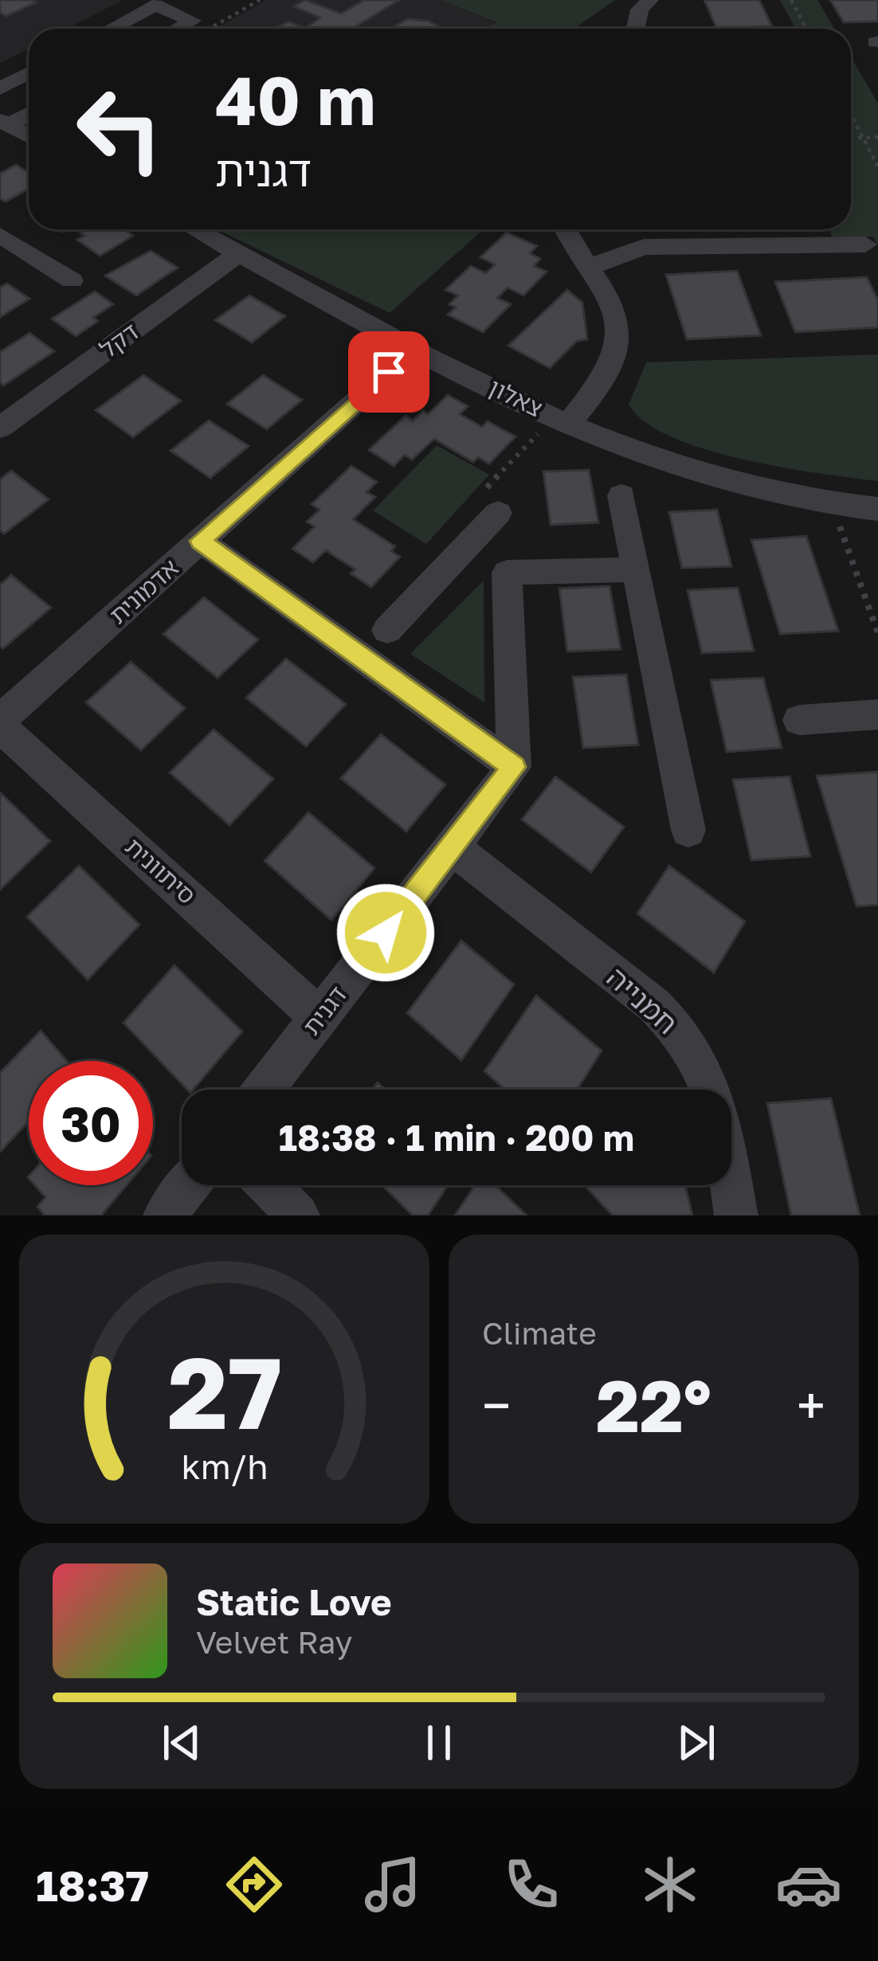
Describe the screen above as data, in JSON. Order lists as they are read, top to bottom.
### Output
{
  "streets": {
    "street": [
      "דקל",
      "צאלון",
      "אדמונית",
      "סיתוונית",
      "חמנייה",
      "דגנית"
    ]
  },
  "crossings": [
    ["דקל", "צאלון"],
    ["צאלון", "אדמונית"],
    ["אדמונית", "סיתוונית"],
    ["סיתוונית", "דגנית"],
    ["חמנייה", "דגנית"]
  ],
  "page": {
    "turn": ["40 m", "דגנית"],
    "limit": "30",
    "trip": "18:38 · 1 min · 200 m",
    "tile": "Climate",
    "heat": ["−", "22°", "+"],
    "song": ["Static Love", "Velvet Ray"],
    "tabs": "18:37",
    "gauge": ["27", "km/h"]
  }
}
